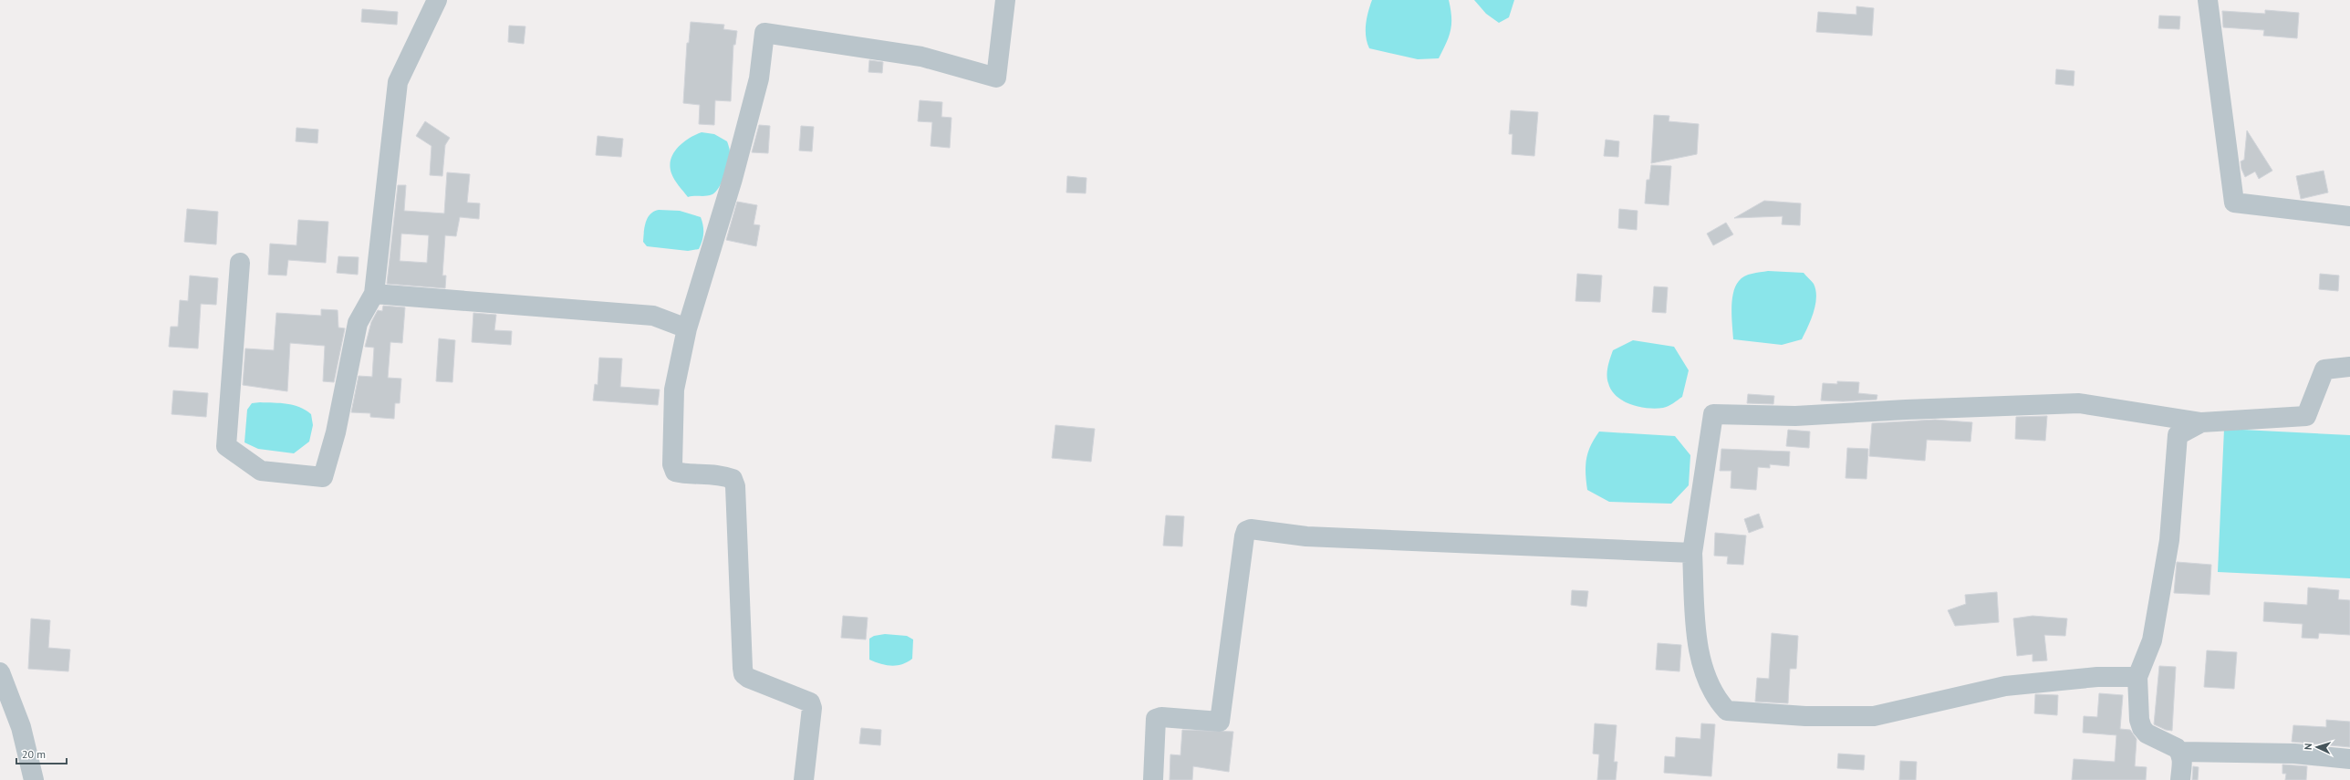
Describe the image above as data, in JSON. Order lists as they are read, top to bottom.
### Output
{
  "scale_bar": "20 m",
  "north": "left"
}
